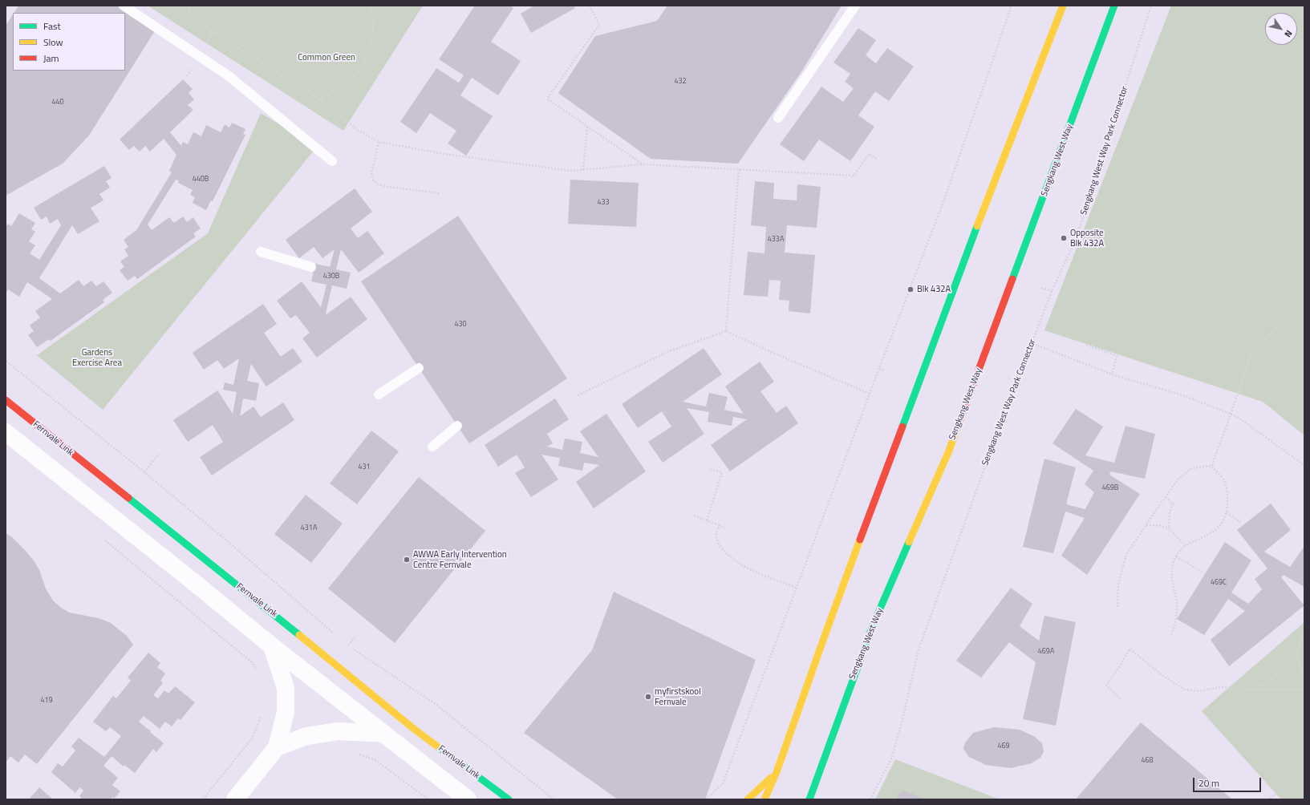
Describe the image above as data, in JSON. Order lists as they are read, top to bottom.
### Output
{
  "streets": {
    "main road": ["Sengkang West Way", "Fernvale Link"],
    "path": ["Sengkang West Way Park Connector"]
  },
  "parks": ["Common Green", "Gardens Exercise Area"],
  "places": [
    "Opposite Blk 432A",
    "Blk 432A",
    "AWWA Early Intervention Centre Fernvale",
    "myfirstskool Fernvale"
  ],
  "house_numbers": [
    "432",
    "440",
    "440B",
    "433",
    "433A",
    "430B",
    "430",
    "431",
    "469B",
    "431A",
    "469C",
    "469A",
    "419",
    "469",
    "468"
  ],
  "legend": ["Fast", "Slow", "Jam"],
  "scale_bar": "20 m",
  "north": "bottom right"
}
